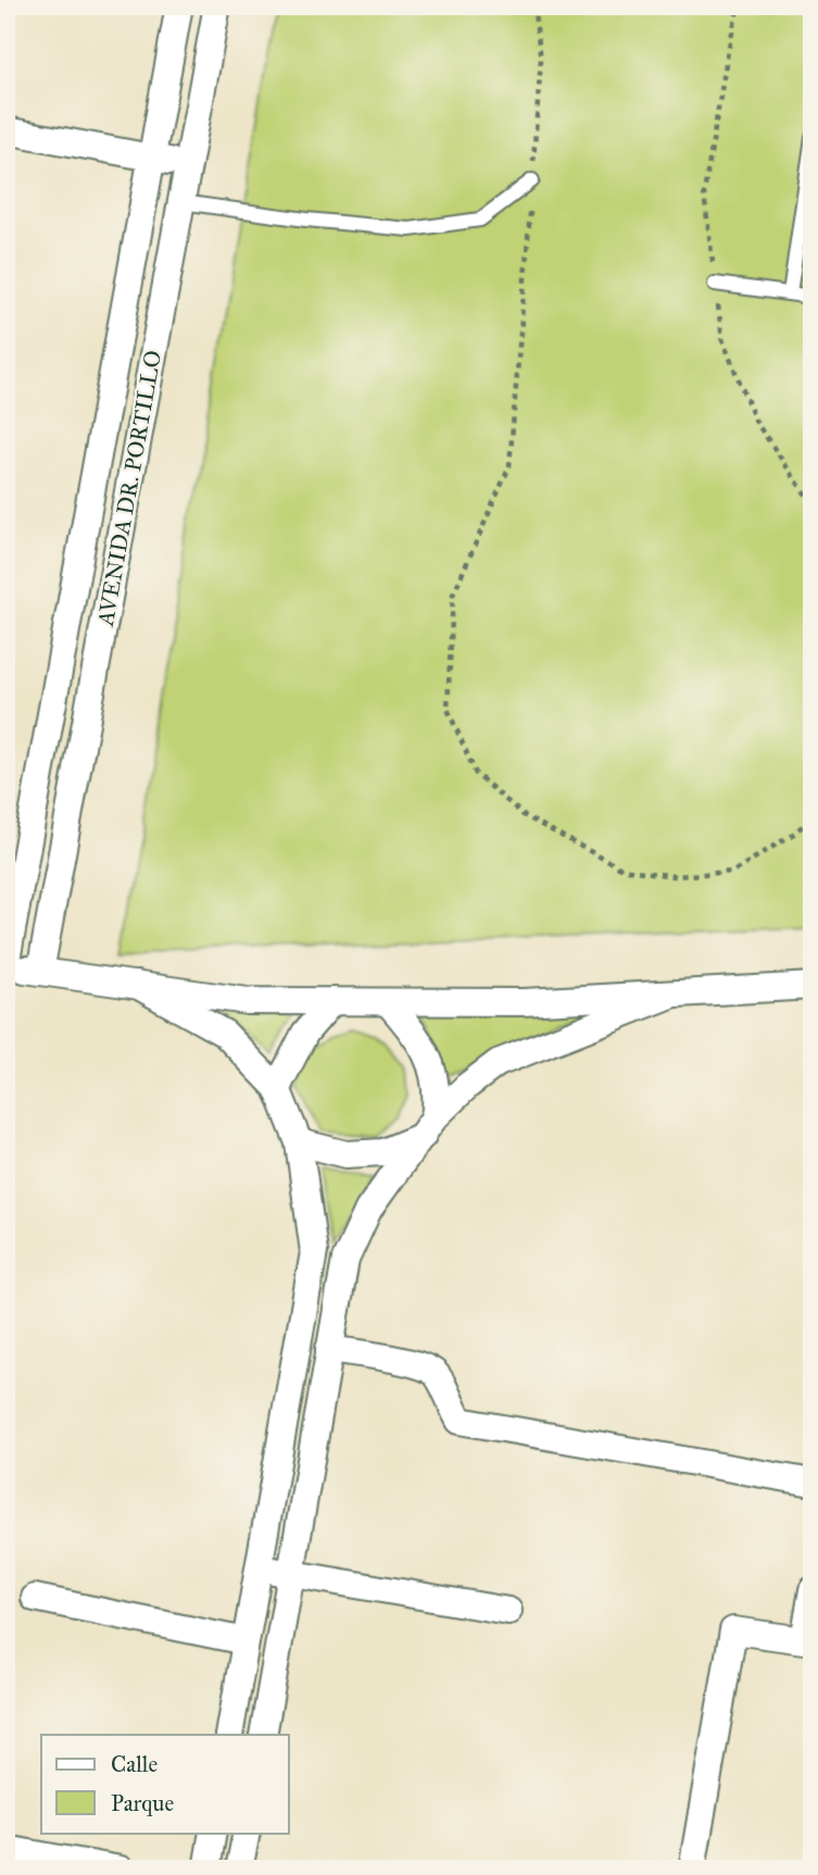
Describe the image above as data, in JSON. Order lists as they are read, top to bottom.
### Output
{
  "streets": {
    "street": ["AVENIDA DR. PORTILLO"]
  },
  "legend": ["Calle", "Parque"]
}
